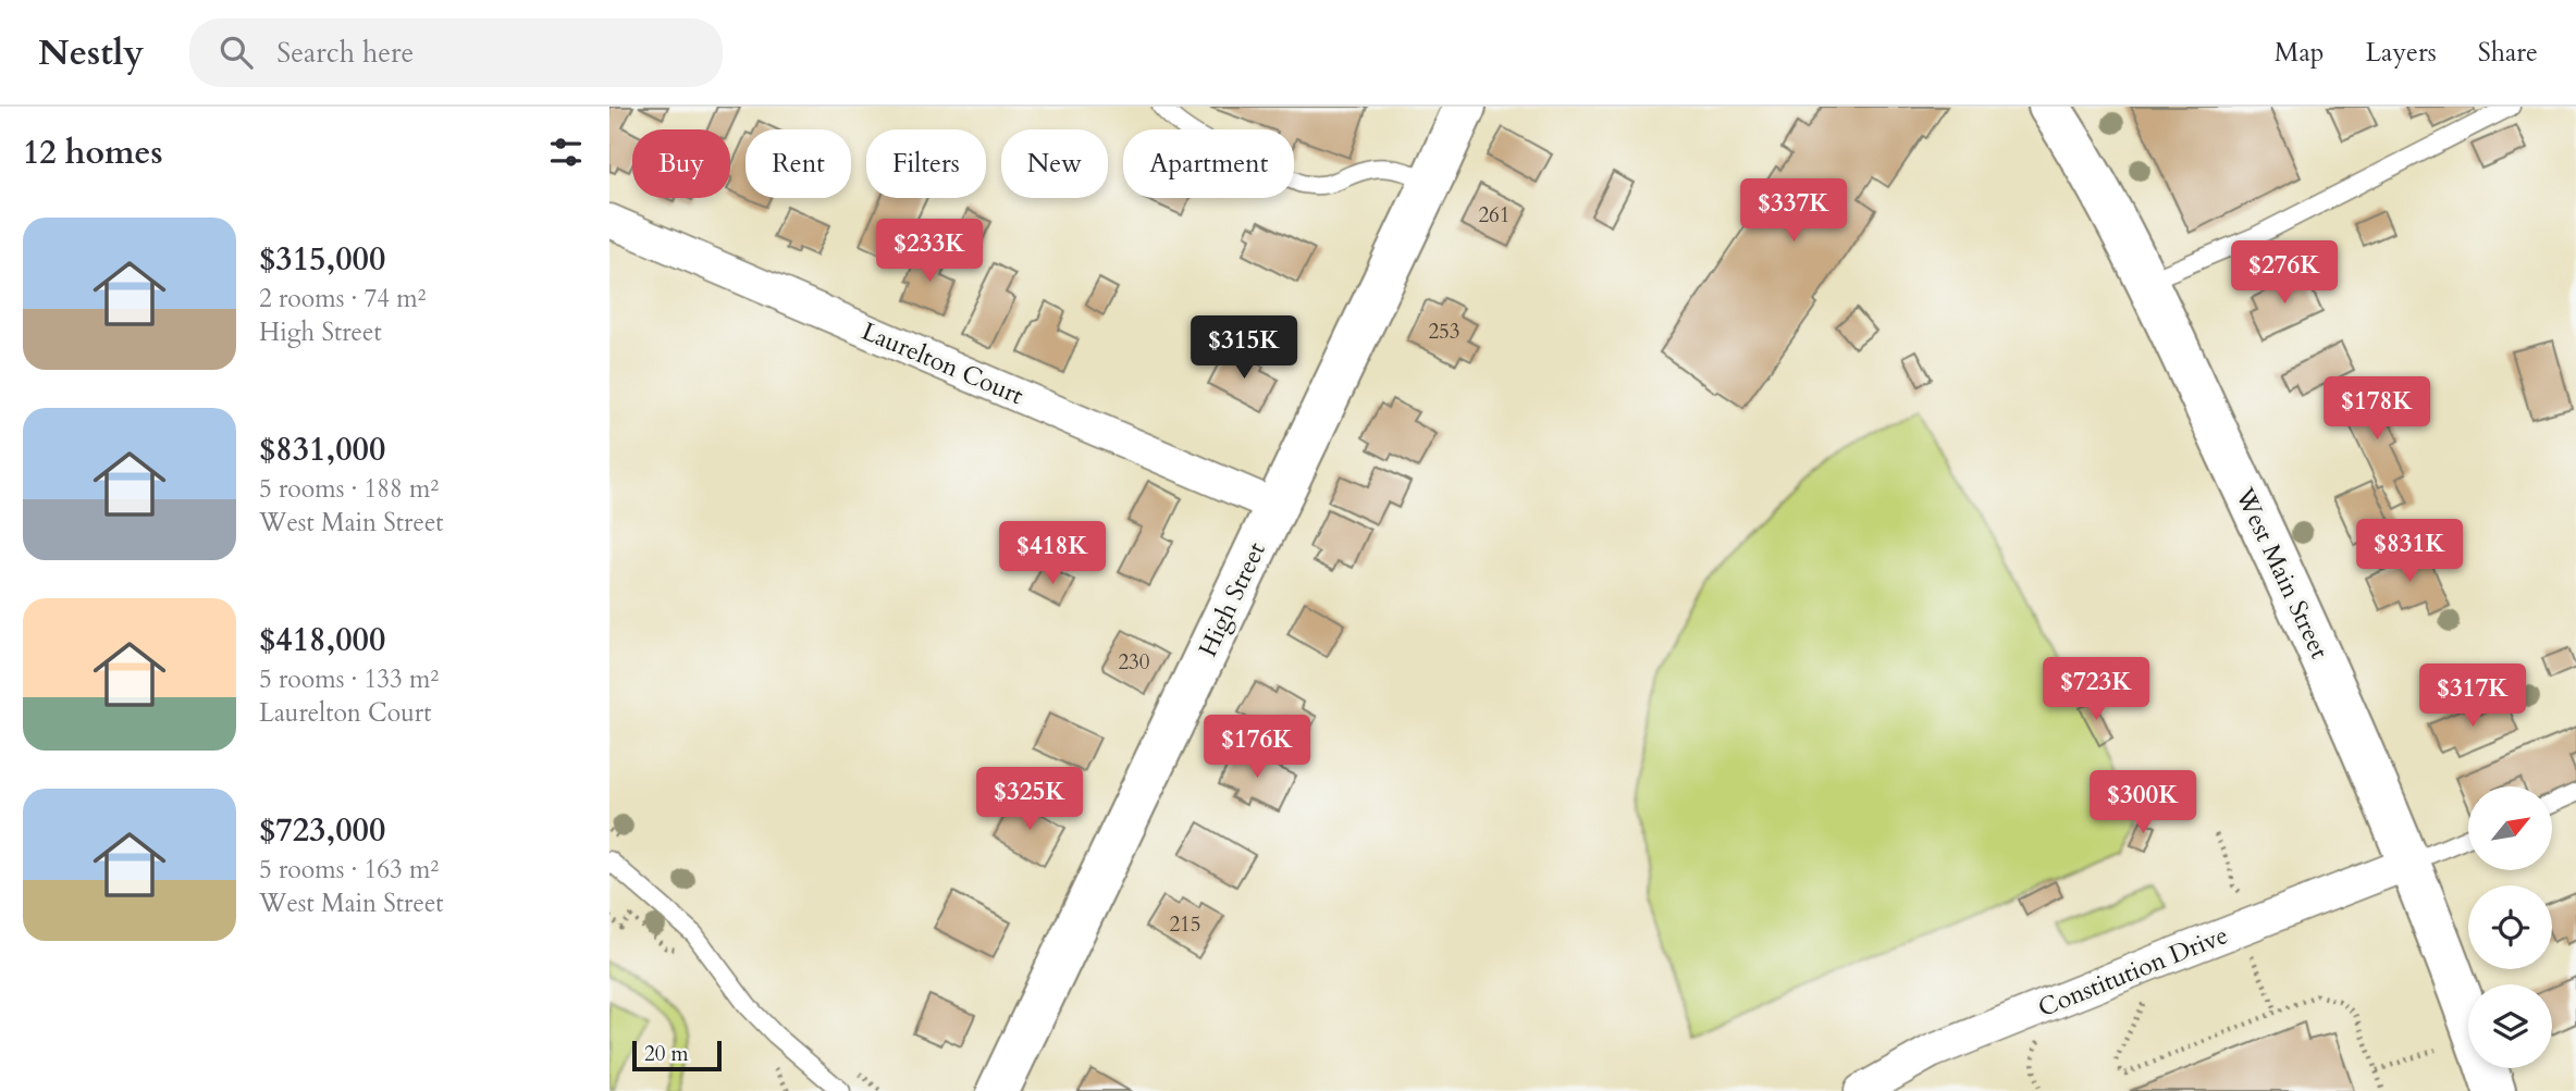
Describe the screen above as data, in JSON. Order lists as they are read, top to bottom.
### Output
{
  "streets": {
    "main road": ["West Main Street", "High Street"],
    "street": ["Laurelton Court", "Constitution Drive"]
  },
  "crossings": [
    ["Laurelton Court", "High Street"],
    ["West Main Street", "Constitution Drive"]
  ],
  "house_numbers": [
    "261",
    "253",
    "230",
    "215"
  ],
  "scale_bar": "20 m",
  "north": "top right",
  "page": {
    "header": "Nestly",
    "search": "Search here",
    "nav": ["Map", "Layers", "Share"],
    "heading": "12 homes",
    "chip": [
      "Buy",
      "Rent",
      "Filters",
      "New",
      "Apartment"
    ],
    "price": [
      "$337K",
      "$233K",
      "$276K",
      "$315K",
      "$178K",
      "$831K",
      "$418K",
      "$723K",
      "$317K",
      "$176K",
      "$325K",
      "$300K"
    ],
    "list": [
      {
        "name": "$315,000",
        "note": "2 rooms · 74 m² · High Street"
      },
      {
        "name": "$831,000",
        "note": "5 rooms · 188 m² · West Main Street"
      },
      {
        "name": "$418,000",
        "note": "5 rooms · 133 m² · Laurelton Court"
      },
      {
        "name": "$723,000",
        "note": "5 rooms · 163 m² · West Main Street"
      }
    ],
    "scale": "20 m"
  }
}
